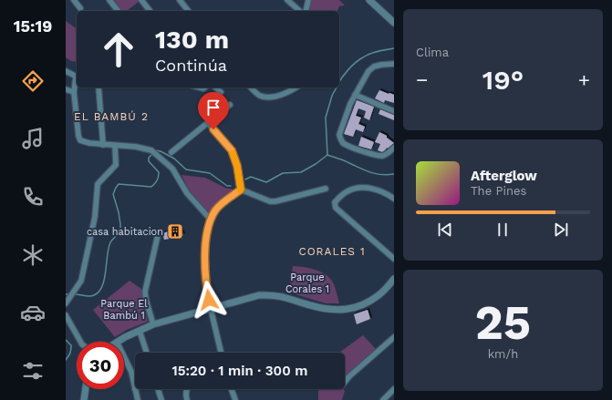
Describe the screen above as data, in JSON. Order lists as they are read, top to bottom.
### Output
{
  "districts": ["EL BAMBÚ 2", "CORALES 1"],
  "parks": ["Parque Corales 1", "Parque El Bambú 1"],
  "places": {
    "building": ["casa habitacion"]
  },
  "page": {
    "tabs": "15:19",
    "tile": [
      "Clima",
      ["25", "km/h"]
    ],
    "turn": ["130 m", "Continúa"],
    "heat": ["−", "19°", "+"],
    "song": ["Afterglow", "The Pines"],
    "limit": "30",
    "trip": "15:20 · 1 min · 300 m"
  }
}
